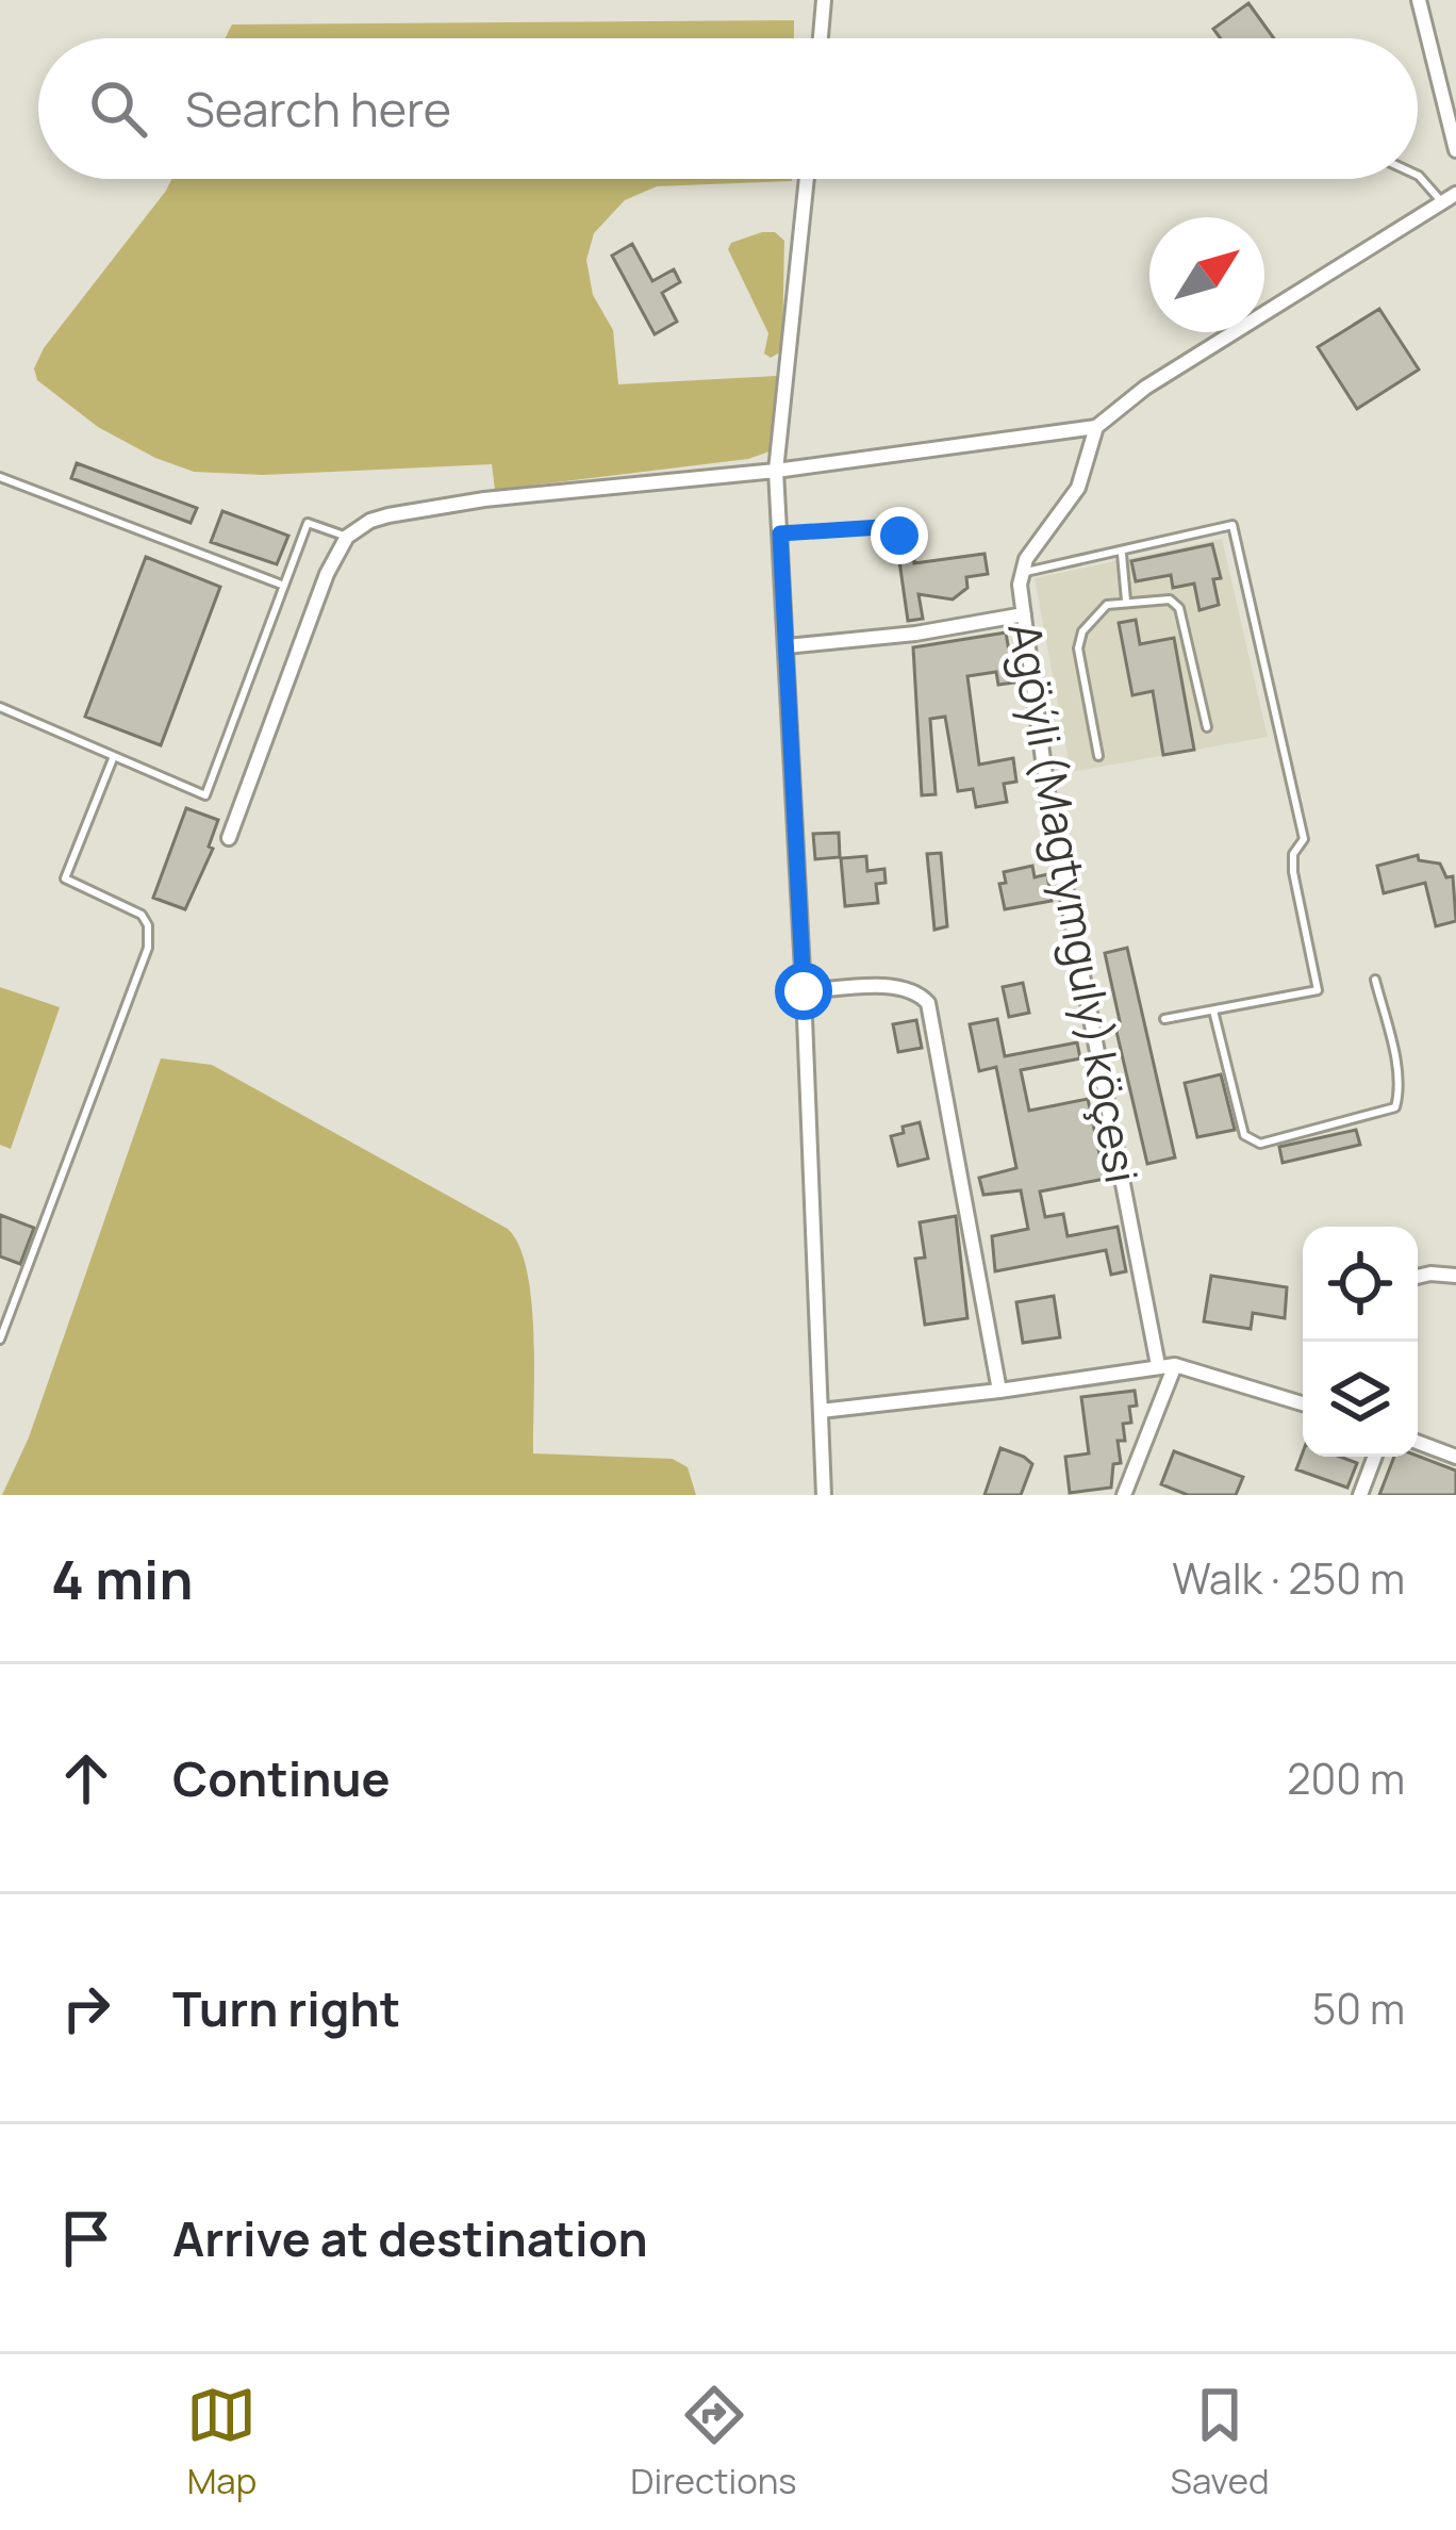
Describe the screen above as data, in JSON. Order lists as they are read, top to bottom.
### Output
{
  "streets": {
    "street": ["Agöýli (Magtymguly) köçesi"]
  },
  "north": "top right",
  "page": {
    "search": "Search here",
    "heading": ["4 min", "Walk · 250 m"],
    "list": [
      ["Continue", "200 m"],
      ["Turn right", "50 m"],
      "Arrive at destination"
    ],
    "nav": ["Map", "Directions", "Saved"]
  }
}
